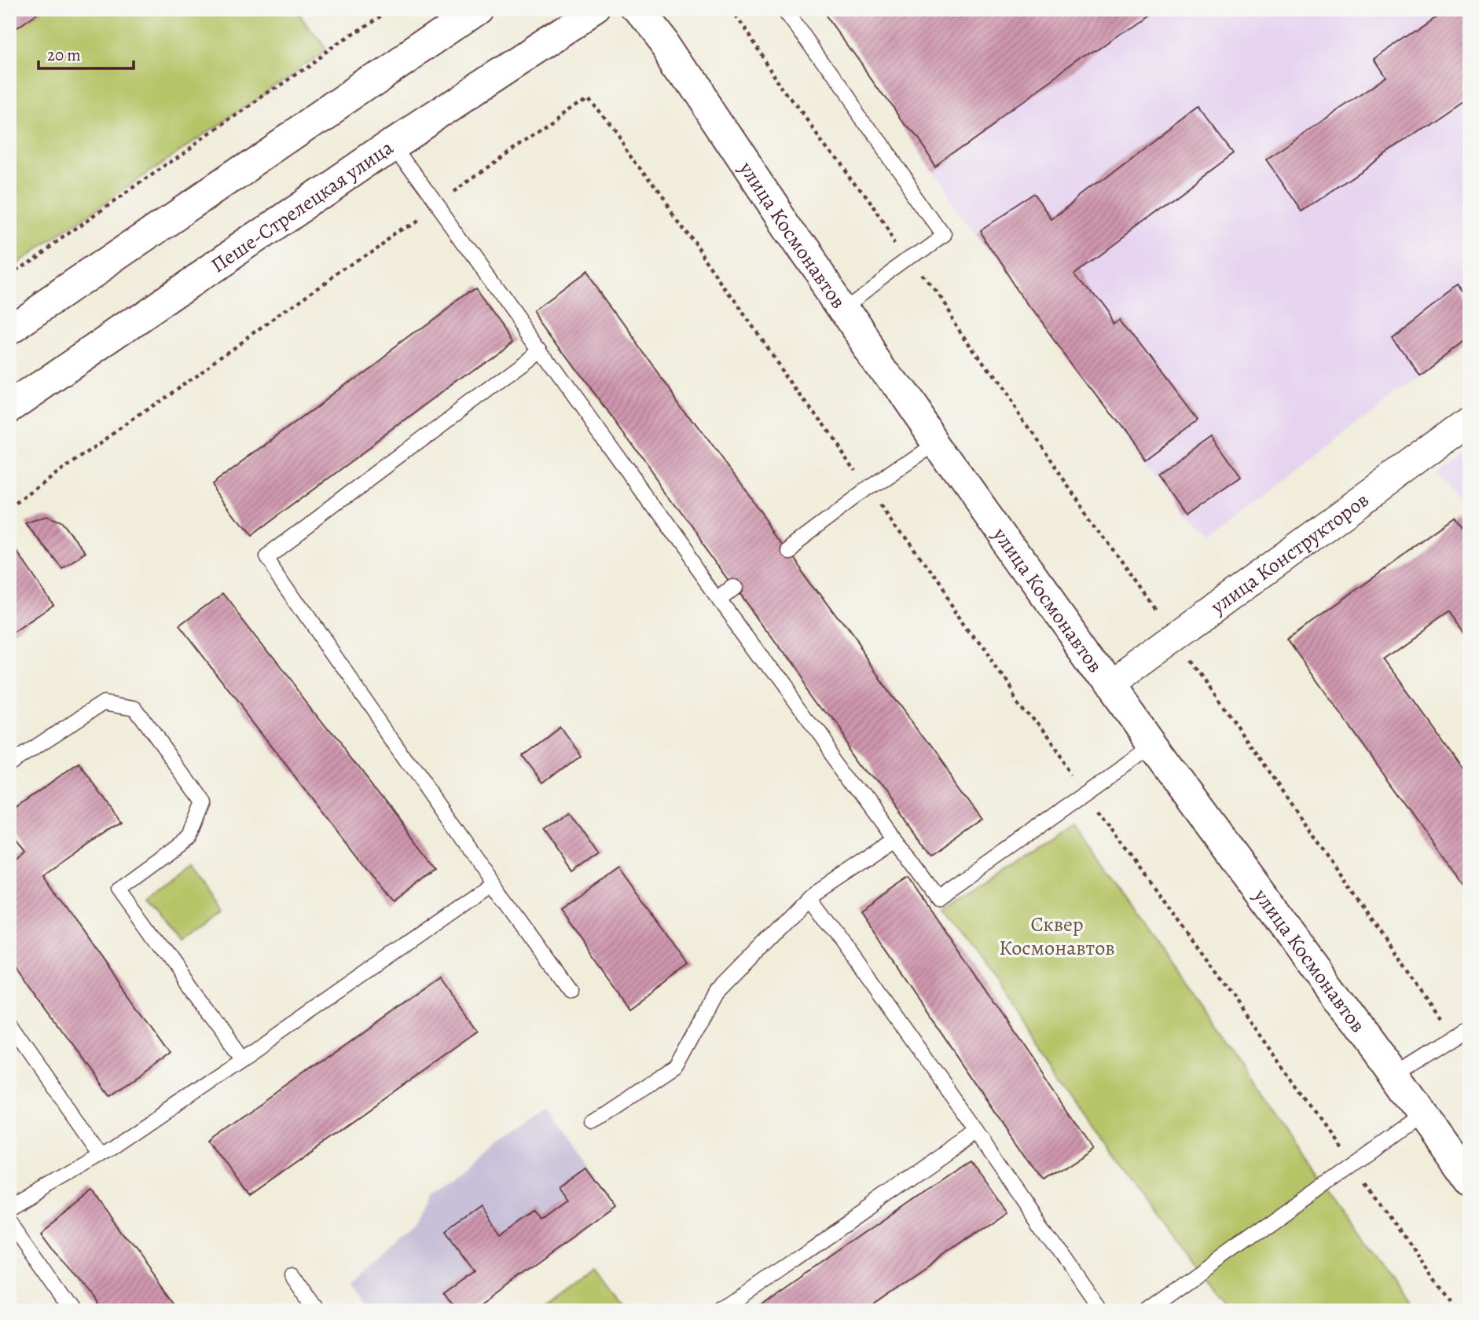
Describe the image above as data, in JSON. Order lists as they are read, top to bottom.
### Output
{
  "streets": {
    "main road": ["Пеше-Стрелецкая улица", "улица Космонавтов"],
    "street": ["улица Конструкторов"]
  },
  "crossings": [
    ["улица Космонавтов", "улица Конструкторов"]
  ],
  "parks": ["Сквер Космонавтов"],
  "scale_bar": "20 m"
}
